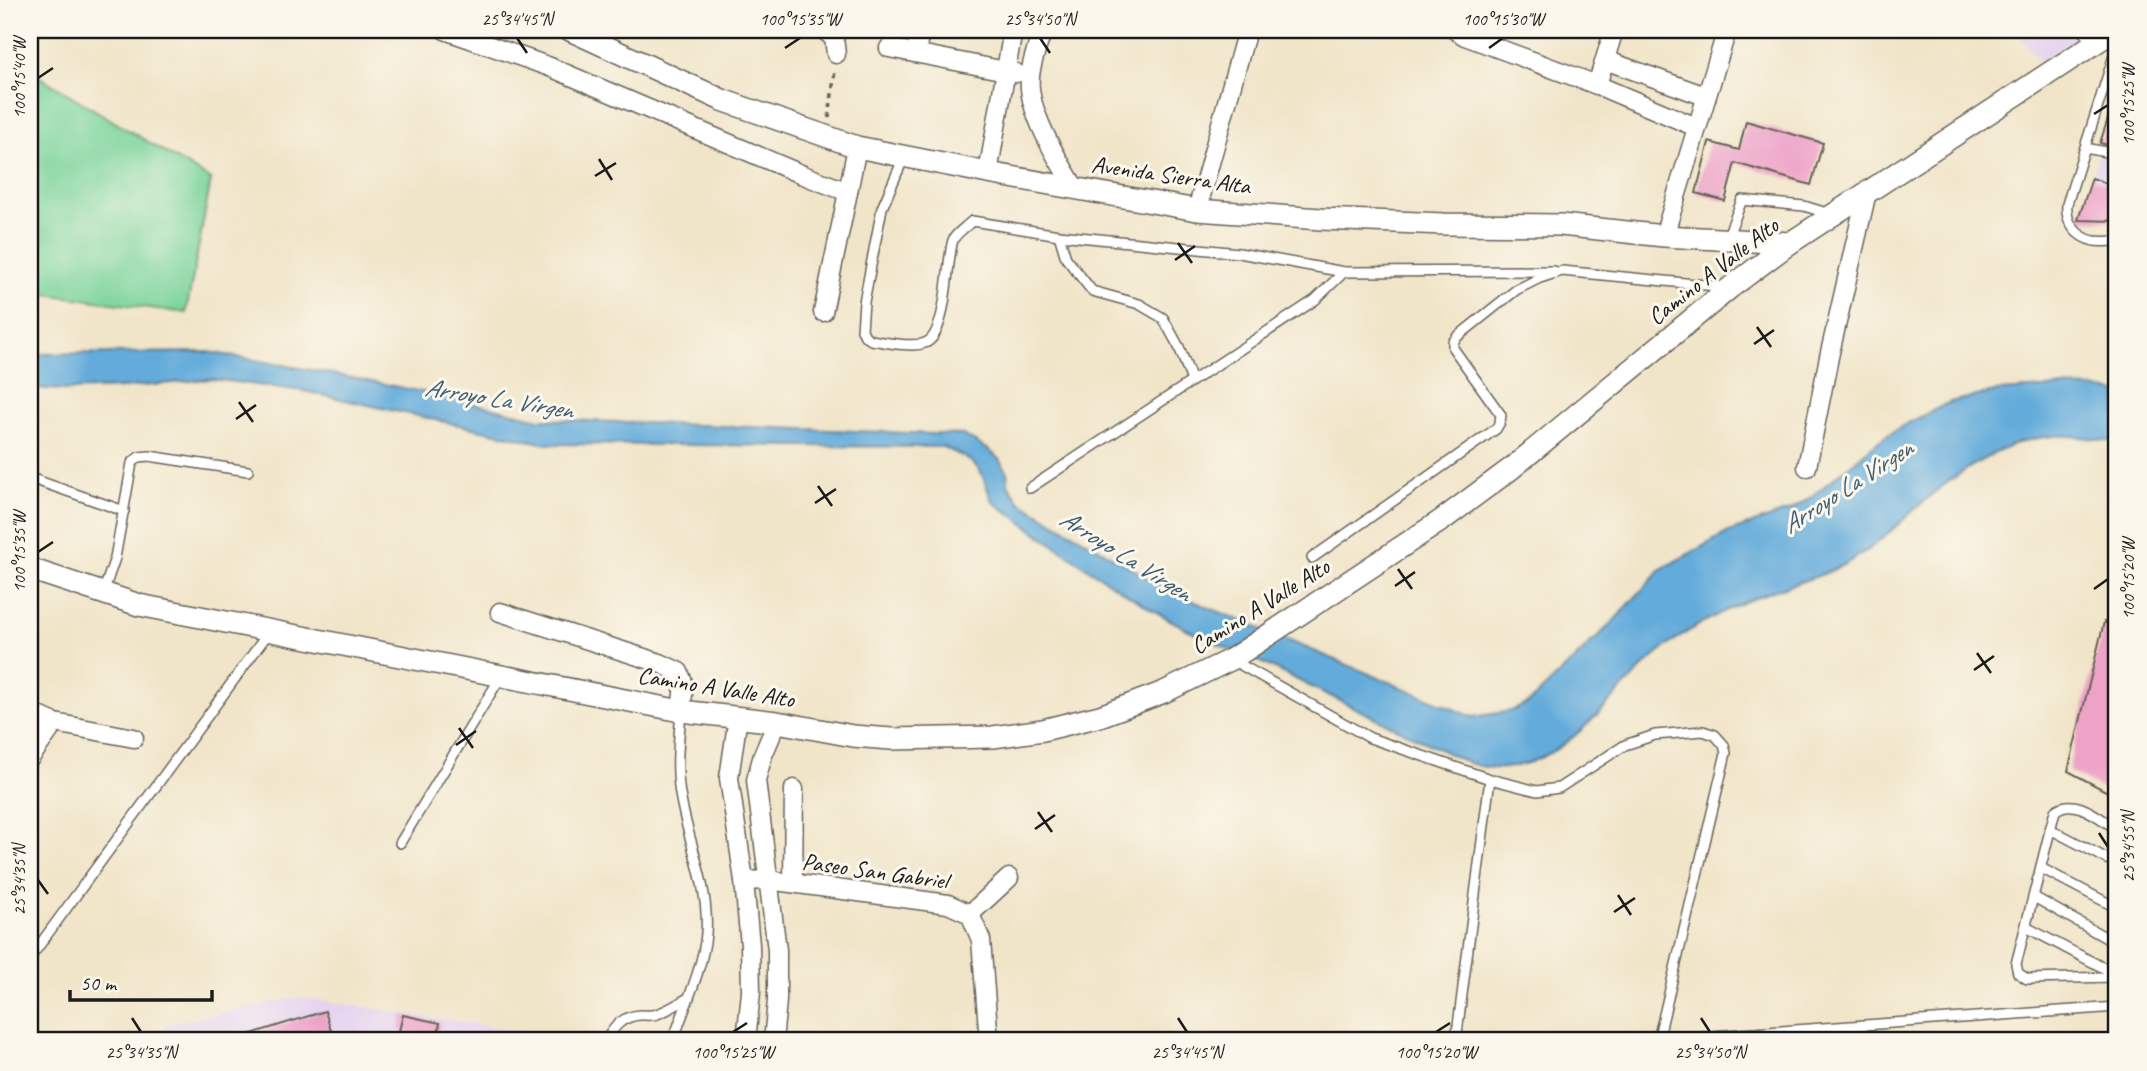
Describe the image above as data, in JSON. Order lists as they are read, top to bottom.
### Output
{
  "streets": {
    "street": ["Avenida Sierra Alta", "Camino A Valle Alto", "Paseo San Gabriel"]
  },
  "crossings": [
    ["Avenida Sierra Alta", "Camino A Valle Alto"],
    ["Camino A Valle Alto", "Paseo San Gabriel"]
  ],
  "water": ["Arroyo La Virgen"],
  "scale_bar": "50 m",
  "coordinates": [
    "25°34'45\"N",
    "100°15'35\"W",
    "25°34'50\"N",
    "100°15'30\"W",
    "100°15'40\"W",
    "100°15'25\"W",
    "100°15'20\"W",
    "25°34'55\"N",
    "25°34'35\"N"
  ]
}
